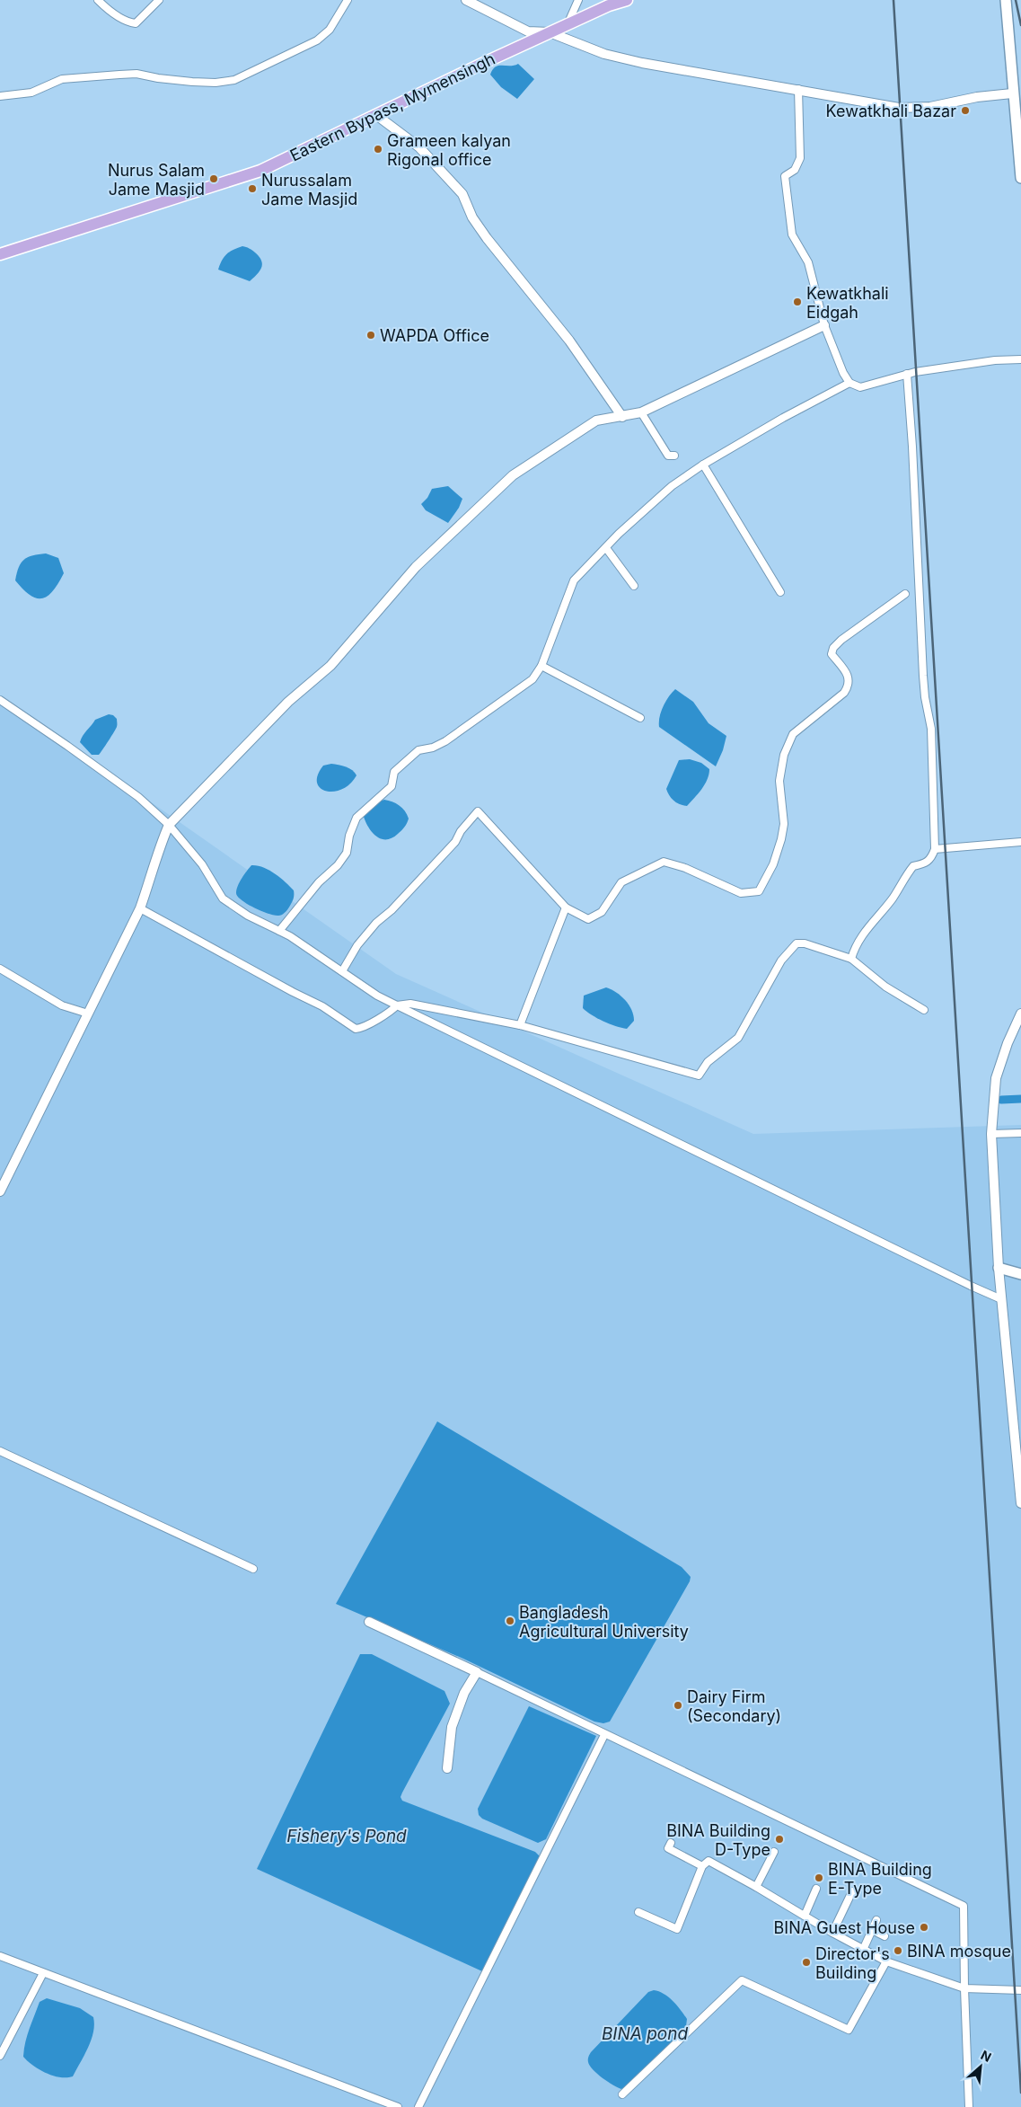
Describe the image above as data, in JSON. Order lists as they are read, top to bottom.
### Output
{
  "streets": {
    "highway": ["Eastern Bypass, Mymensingh"]
  },
  "water": ["Fishery's Pond", "BINA pond"],
  "places": [
    "Kewatkhali Bazar",
    "Grameen kalyan Rigonal office",
    "Nurus Salam Jame Masjid",
    "Nurussalam Jame Masjid",
    "Kewatkhali Eidgah",
    "WAPDA Office",
    "Bangladesh Agricultural University",
    "Dairy Firm (Secondary)",
    "BINA Building D-Type",
    "BINA Building E-Type",
    "BINA Guest House",
    "BINA mosque",
    "Director's Building"
  ],
  "north": "top right"
}
